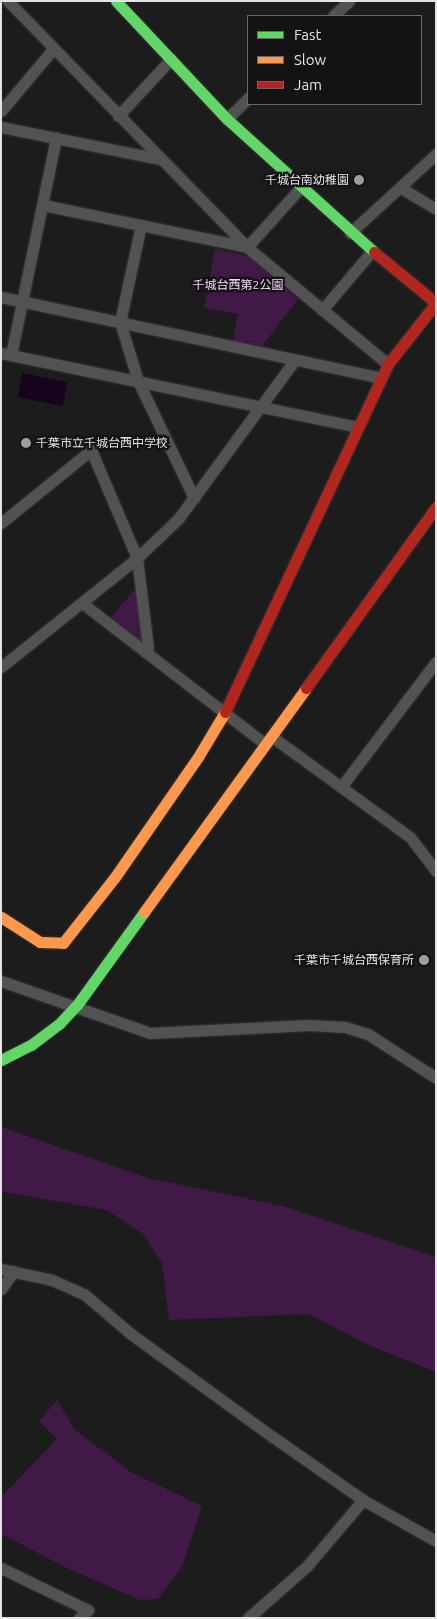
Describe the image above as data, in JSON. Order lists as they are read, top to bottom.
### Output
{
  "parks": ["千城台西第2公園"],
  "places": ["千城台南幼稚園", "千葉市立千城台西中学校", "千葉市千城台西保育所"],
  "legend": ["Fast", "Slow", "Jam"]
}
